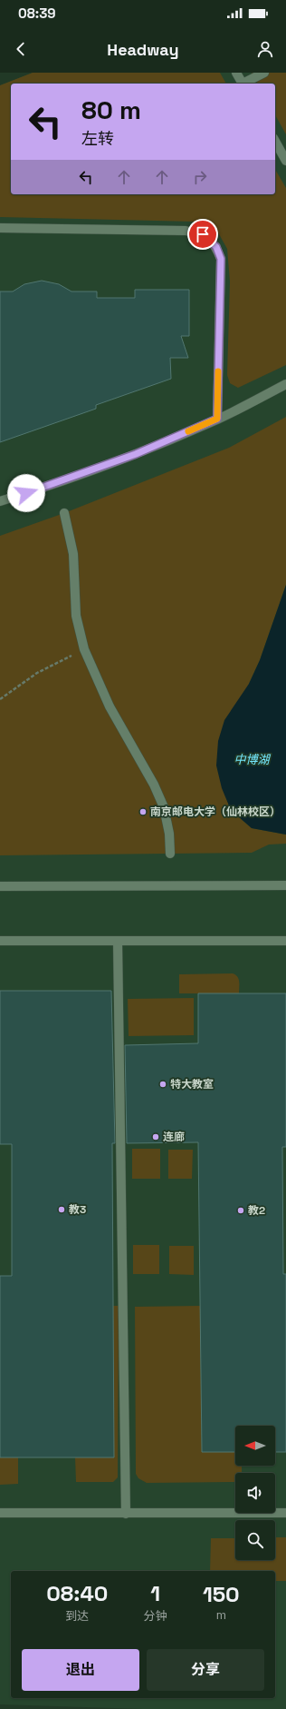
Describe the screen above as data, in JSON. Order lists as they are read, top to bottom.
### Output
{
  "water": ["中博湖"],
  "places": [
    "南京邮电大学（仙林校区）",
    "特大教室",
    "连廊",
    "教3",
    "教2"
  ],
  "north": "left",
  "page": {
    "status": "08:39",
    "header": "Headway",
    "turn": ["80 m", "左转"],
    "eta": [
      "08:40",
      "到达",
      "1",
      "分钟",
      "150",
      "m"
    ],
    "buttons": ["退出", "分享"]
  }
}
